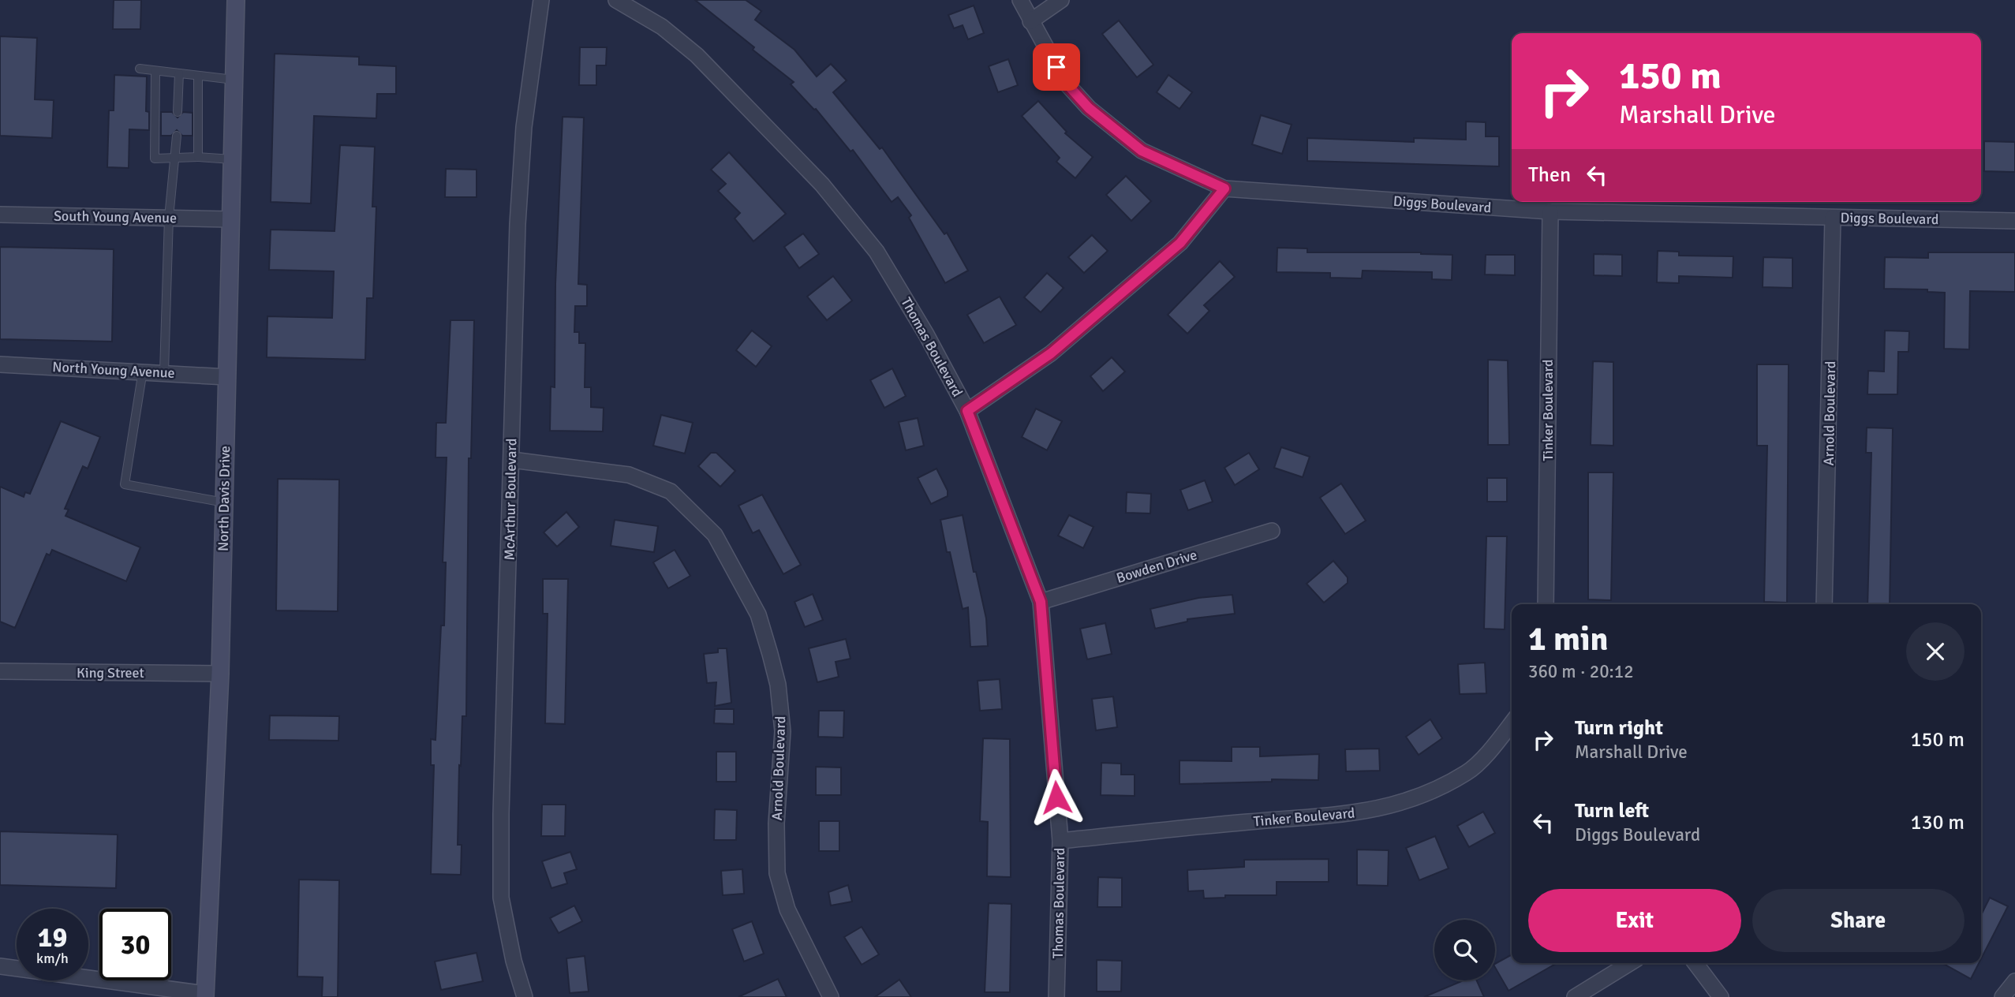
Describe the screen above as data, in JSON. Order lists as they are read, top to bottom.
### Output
{
  "streets": {
    "main road": ["North Davis Drive"],
    "street": [
      "Diggs Boulevard",
      "South Young Avenue",
      "Thomas Boulevard",
      "North Young Avenue",
      "Tinker Boulevard",
      "Arnold Boulevard",
      "McArthur Boulevard",
      "Bowden Drive",
      "King Street"
    ]
  },
  "crossings": [
    ["Diggs Boulevard", "Tinker Boulevard"],
    ["Diggs Boulevard", "Arnold Boulevard"],
    ["South Young Avenue", "North Davis Drive"],
    ["Thomas Boulevard", "Tinker Boulevard"],
    ["Thomas Boulevard", "Bowden Drive"],
    ["North Young Avenue", "North Davis Drive"],
    ["Arnold Boulevard", "McArthur Boulevard"],
    ["North Davis Drive", "King Street"]
  ],
  "page": {
    "turn": ["150 m", "Marshall Drive"],
    "then": "Then",
    "heading": ["1 min", "360 m · 20:12"],
    "list": [
      {
        "name": "Turn right",
        "note": "Marshall Drive",
        "value": "150 m"
      },
      {
        "name": "Turn left",
        "note": "Diggs Boulevard",
        "value": "130 m"
      }
    ],
    "buttons": ["Exit", "Share"],
    "speed": "19 km/h",
    "limit": "30"
  }
}
